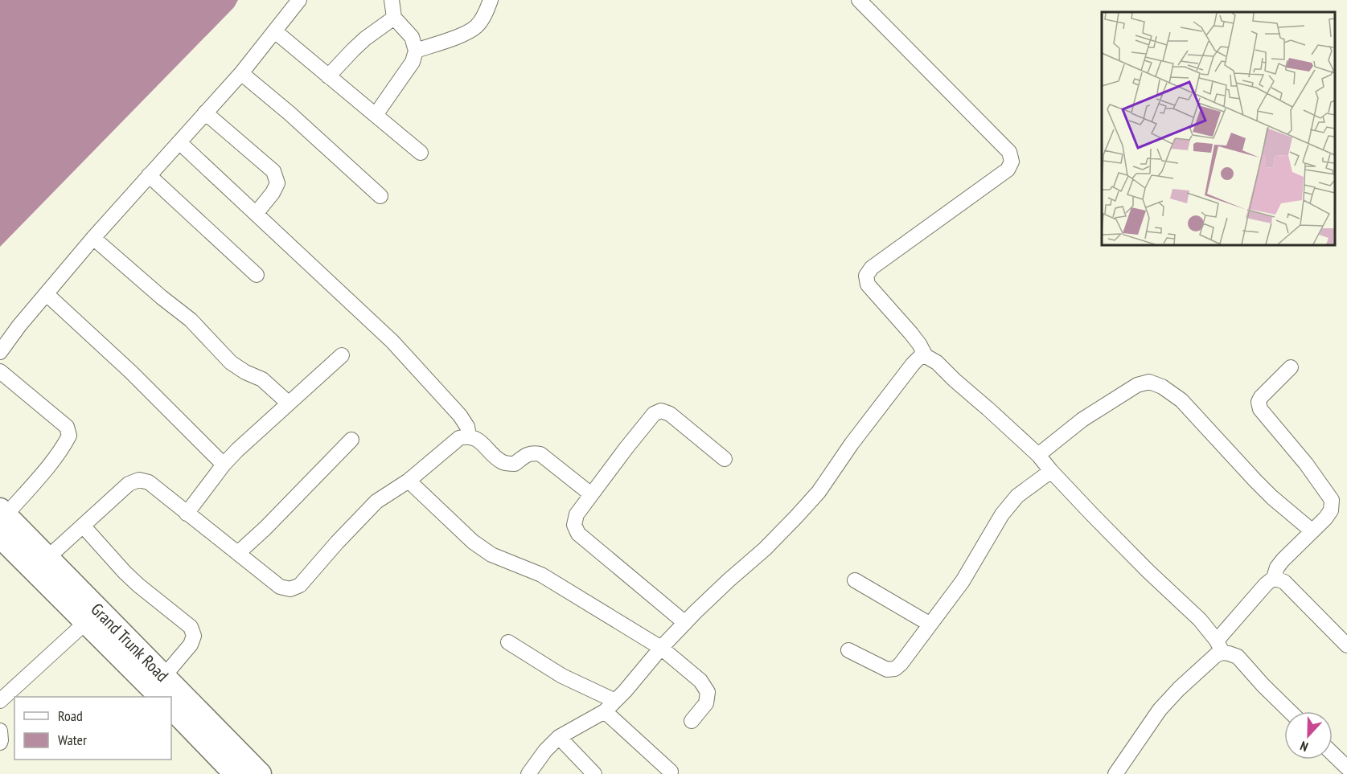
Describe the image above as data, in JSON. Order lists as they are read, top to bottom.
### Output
{
  "streets": {
    "main road": ["Grand Trunk Road"]
  },
  "legend": ["Road", "Water"],
  "north": "bottom"
}
